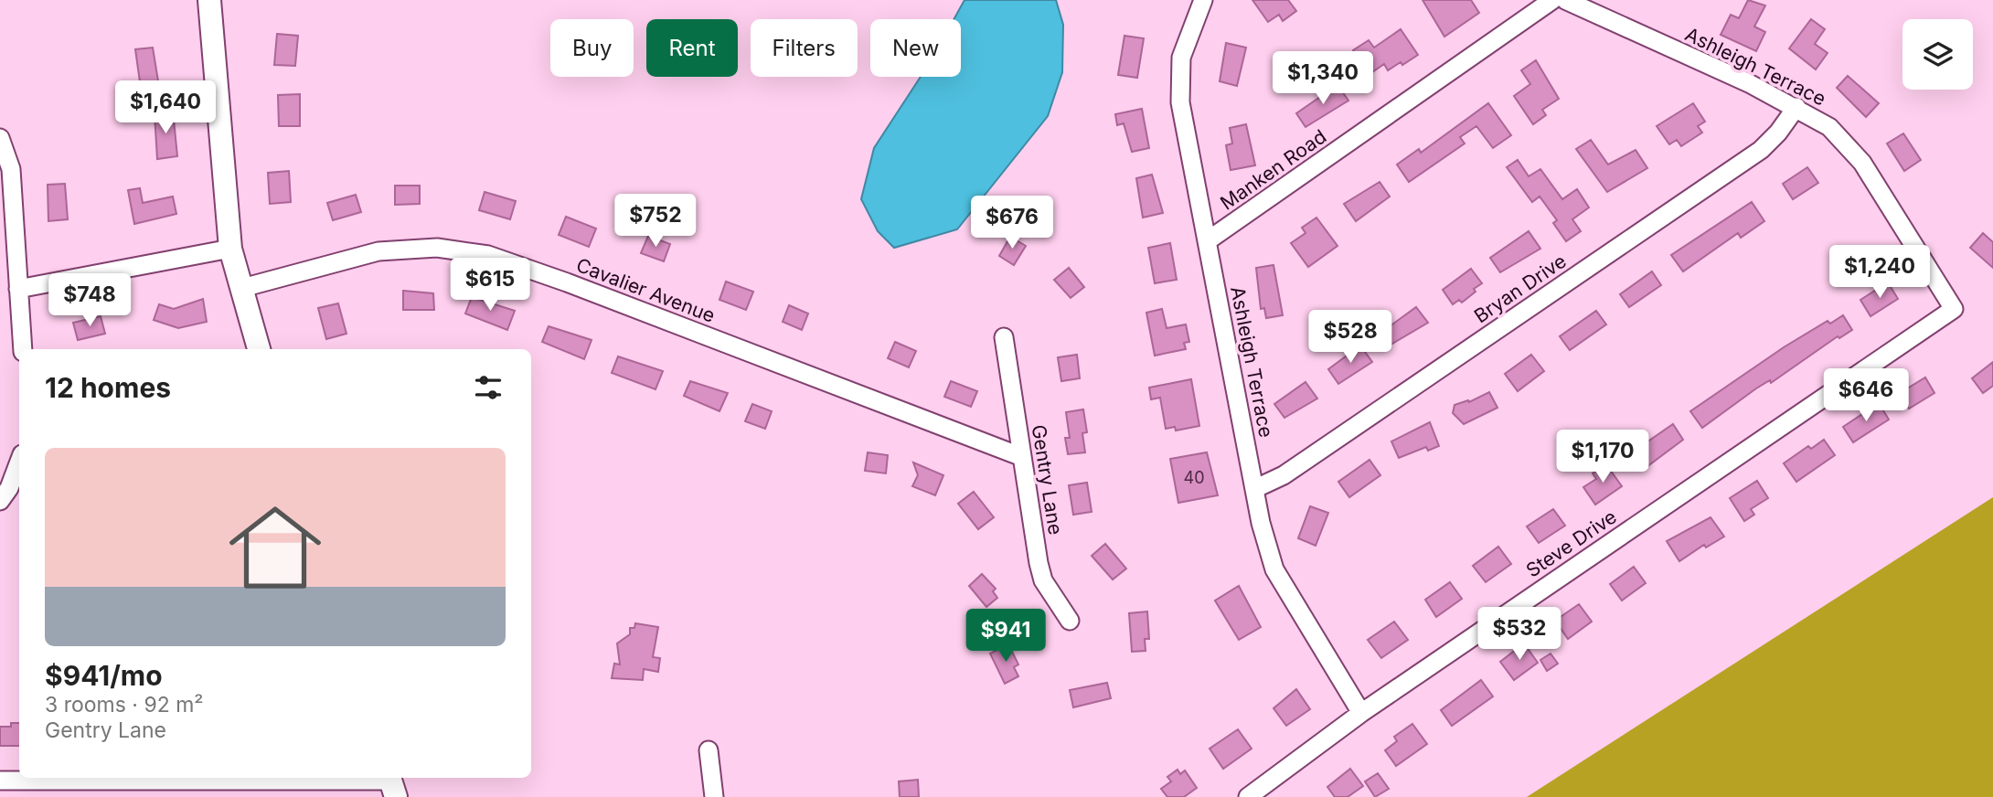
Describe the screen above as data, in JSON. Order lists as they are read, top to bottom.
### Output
{
  "streets": {
    "street": [
      "Ashleigh Terrace",
      "Manken Road",
      "Bryan Drive",
      "Cavalier Avenue",
      "Gentry Lane",
      "Steve Drive"
    ]
  },
  "crossings": [
    ["Ashleigh Terrace", "Manken Road"],
    ["Ashleigh Terrace", "Bryan Drive"],
    ["Ashleigh Terrace", "Steve Drive"],
    ["Cavalier Avenue", "Gentry Lane"]
  ],
  "house_numbers": ["40"],
  "page": {
    "chip": [
      "Buy",
      "Rent",
      "Filters",
      "New"
    ],
    "price": [
      "$1,340",
      "$1,640",
      "$752",
      "$676",
      "$1,240",
      "$615",
      "$748",
      "$528",
      "$646",
      "$1,170",
      "$532",
      "$941"
    ],
    "heading": "12 homes",
    "list": [
      {
        "name": "$941/mo",
        "note": "3 rooms · 92 m² · Gentry Lane"
      }
    ]
  }
}
